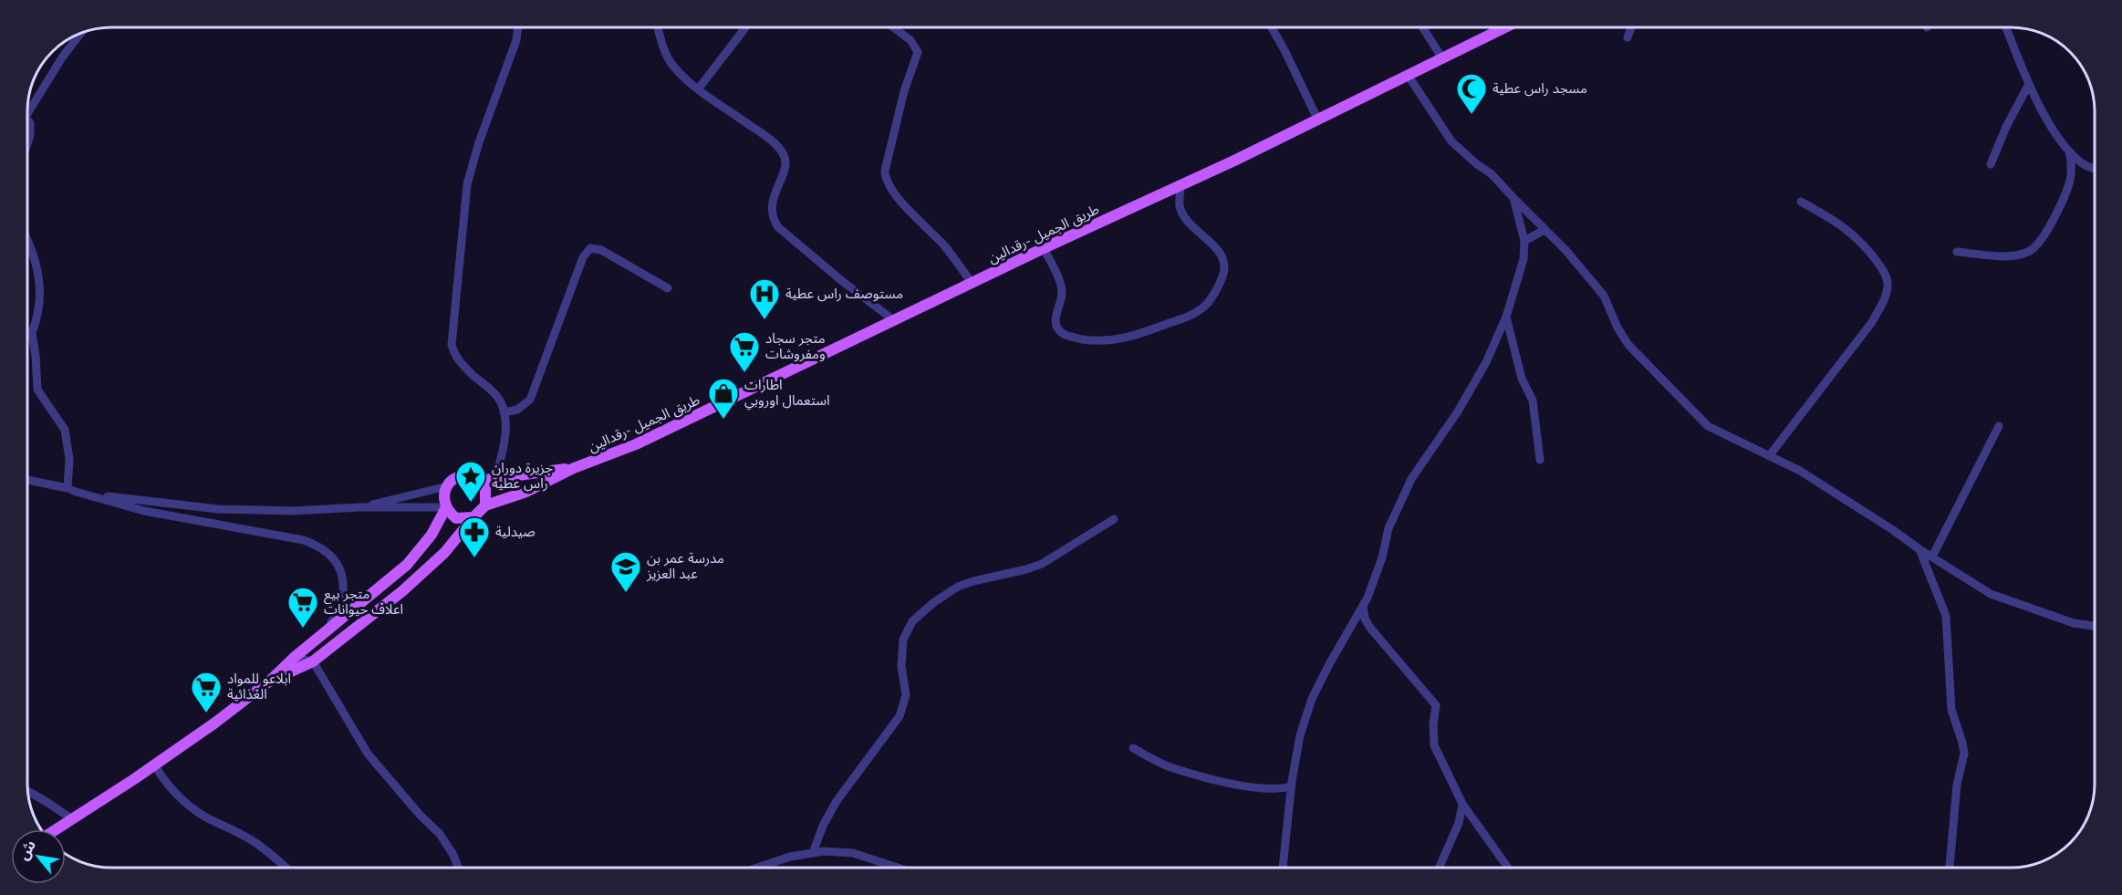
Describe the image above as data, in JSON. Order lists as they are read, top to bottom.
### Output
{
  "streets": {
    "main road": ["طريق الجميل -رقدالين"]
  },
  "places": {
    "mosque": ["مسجد راس عطية"],
    "hospital": ["مستوصف راس عطية"],
    "supermarket": ["متجر سجاد ومفروشات", "متجر بيع اعلاف حيوانات", "ابلاعو للمواد الغذائية"],
    "shop": ["اطارات استعمال اوروبي"],
    "place": ["جزيرة دوران راس عطية"],
    "pharmacy": ["صيدلية"],
    "school or university": ["مدرسة عمر بن عبد العزيز"]
  },
  "north": "top left"
}
